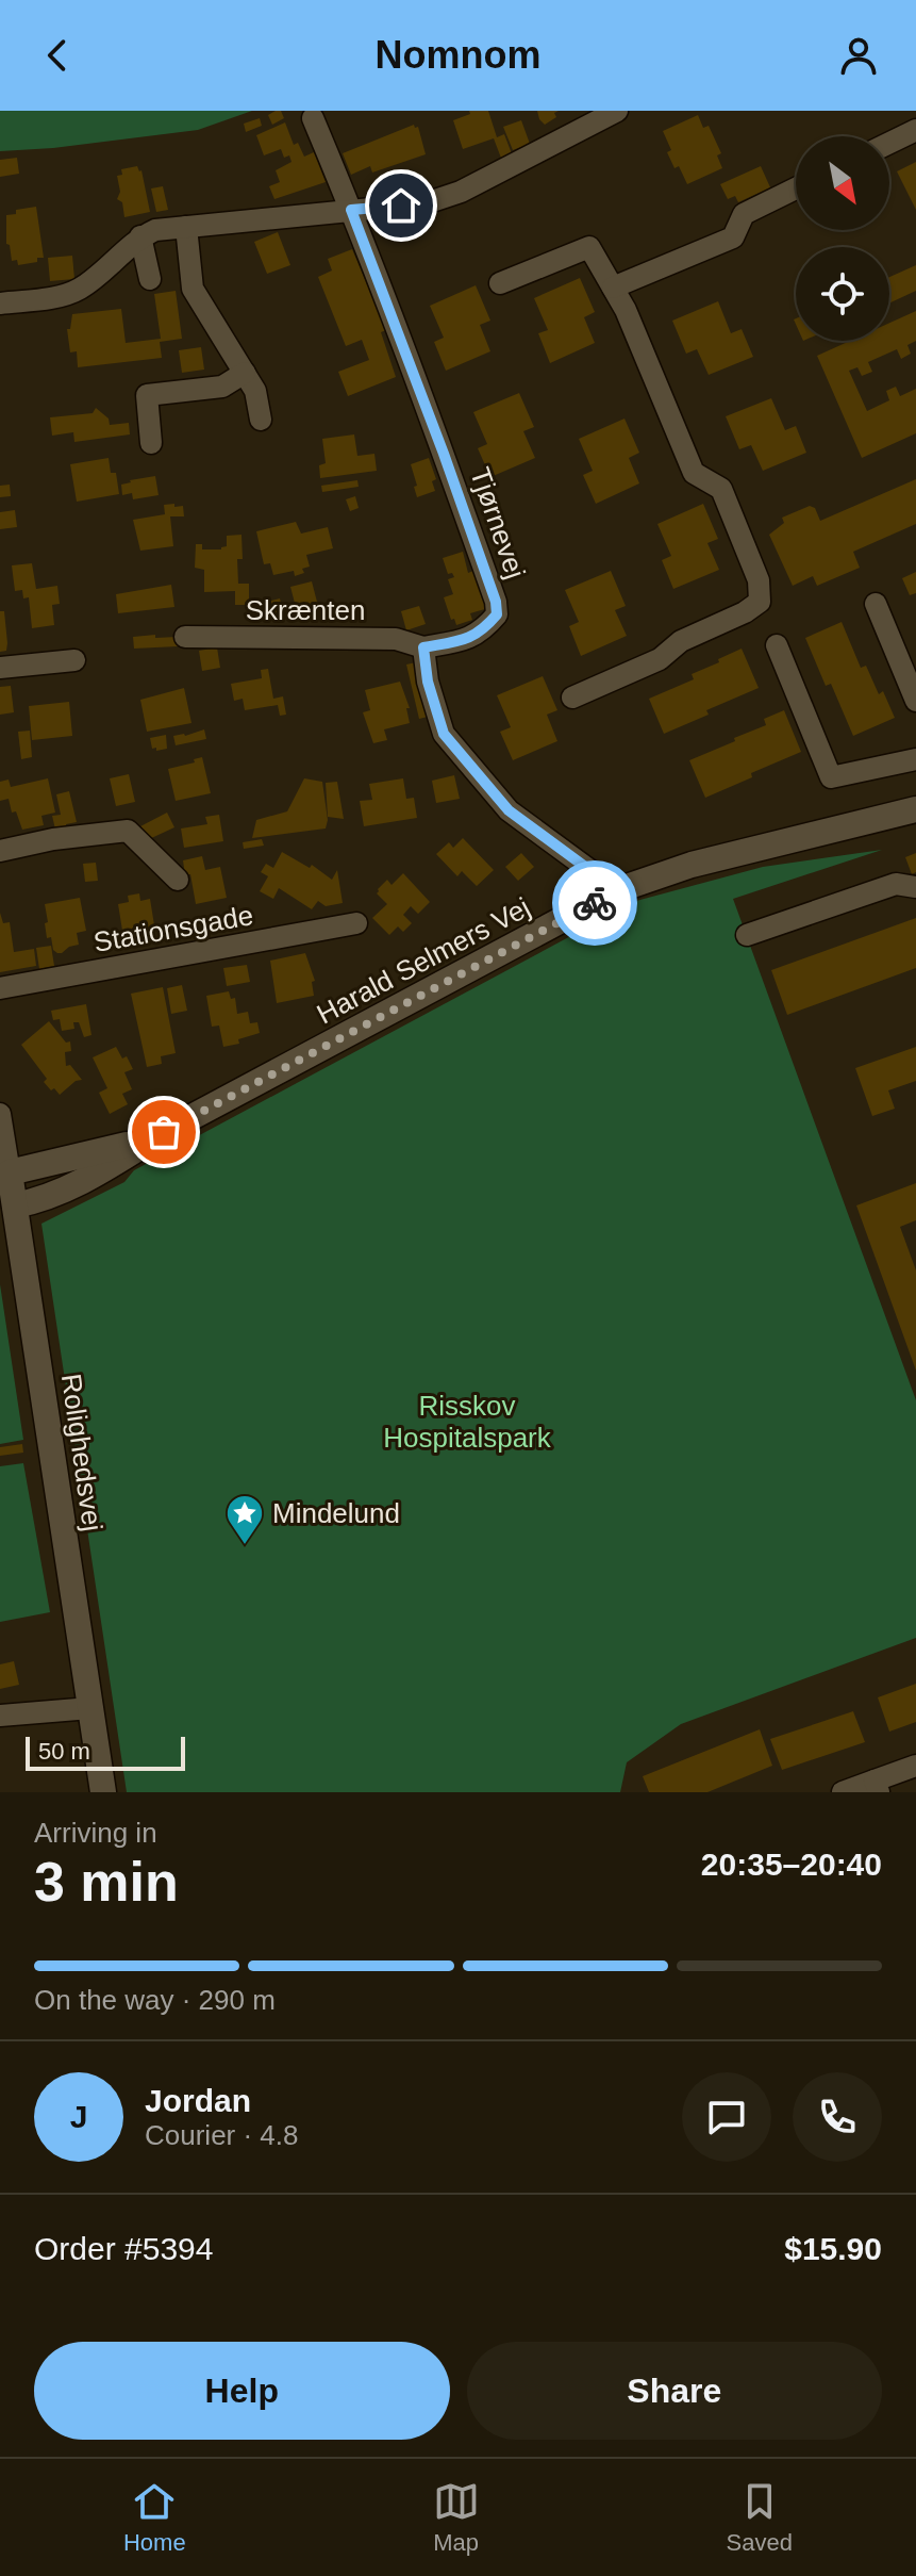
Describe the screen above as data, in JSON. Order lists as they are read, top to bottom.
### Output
{
  "streets": {
    "street": [
      "Tjørnevej",
      "Skrænten",
      "Stationsgade",
      "Harald Selmers Vej",
      "Rolighedsvej"
    ]
  },
  "crossings": [
    ["Tjørnevej", "Skrænten"],
    ["Harald Selmers Vej", "Rolighedsvej"]
  ],
  "parks": ["Risskov Hospitalspark"],
  "places": {
    "place": ["Mindelund"]
  },
  "scale_bar": "50 m",
  "north": "bottom right",
  "page": {
    "header": "Nomnom",
    "scale": "50 m",
    "heading": ["3 min", "Arriving in", "20:35–20:40"],
    "panel": [
      "Jordan",
      "Courier · 4.8",
      "Order #5394",
      "$15.90"
    ],
    "bar": "On the way · 290 m",
    "round": "J",
    "buttons": ["Help", "Share"],
    "tabs": ["Home", "Map", "Saved"]
  }
}
